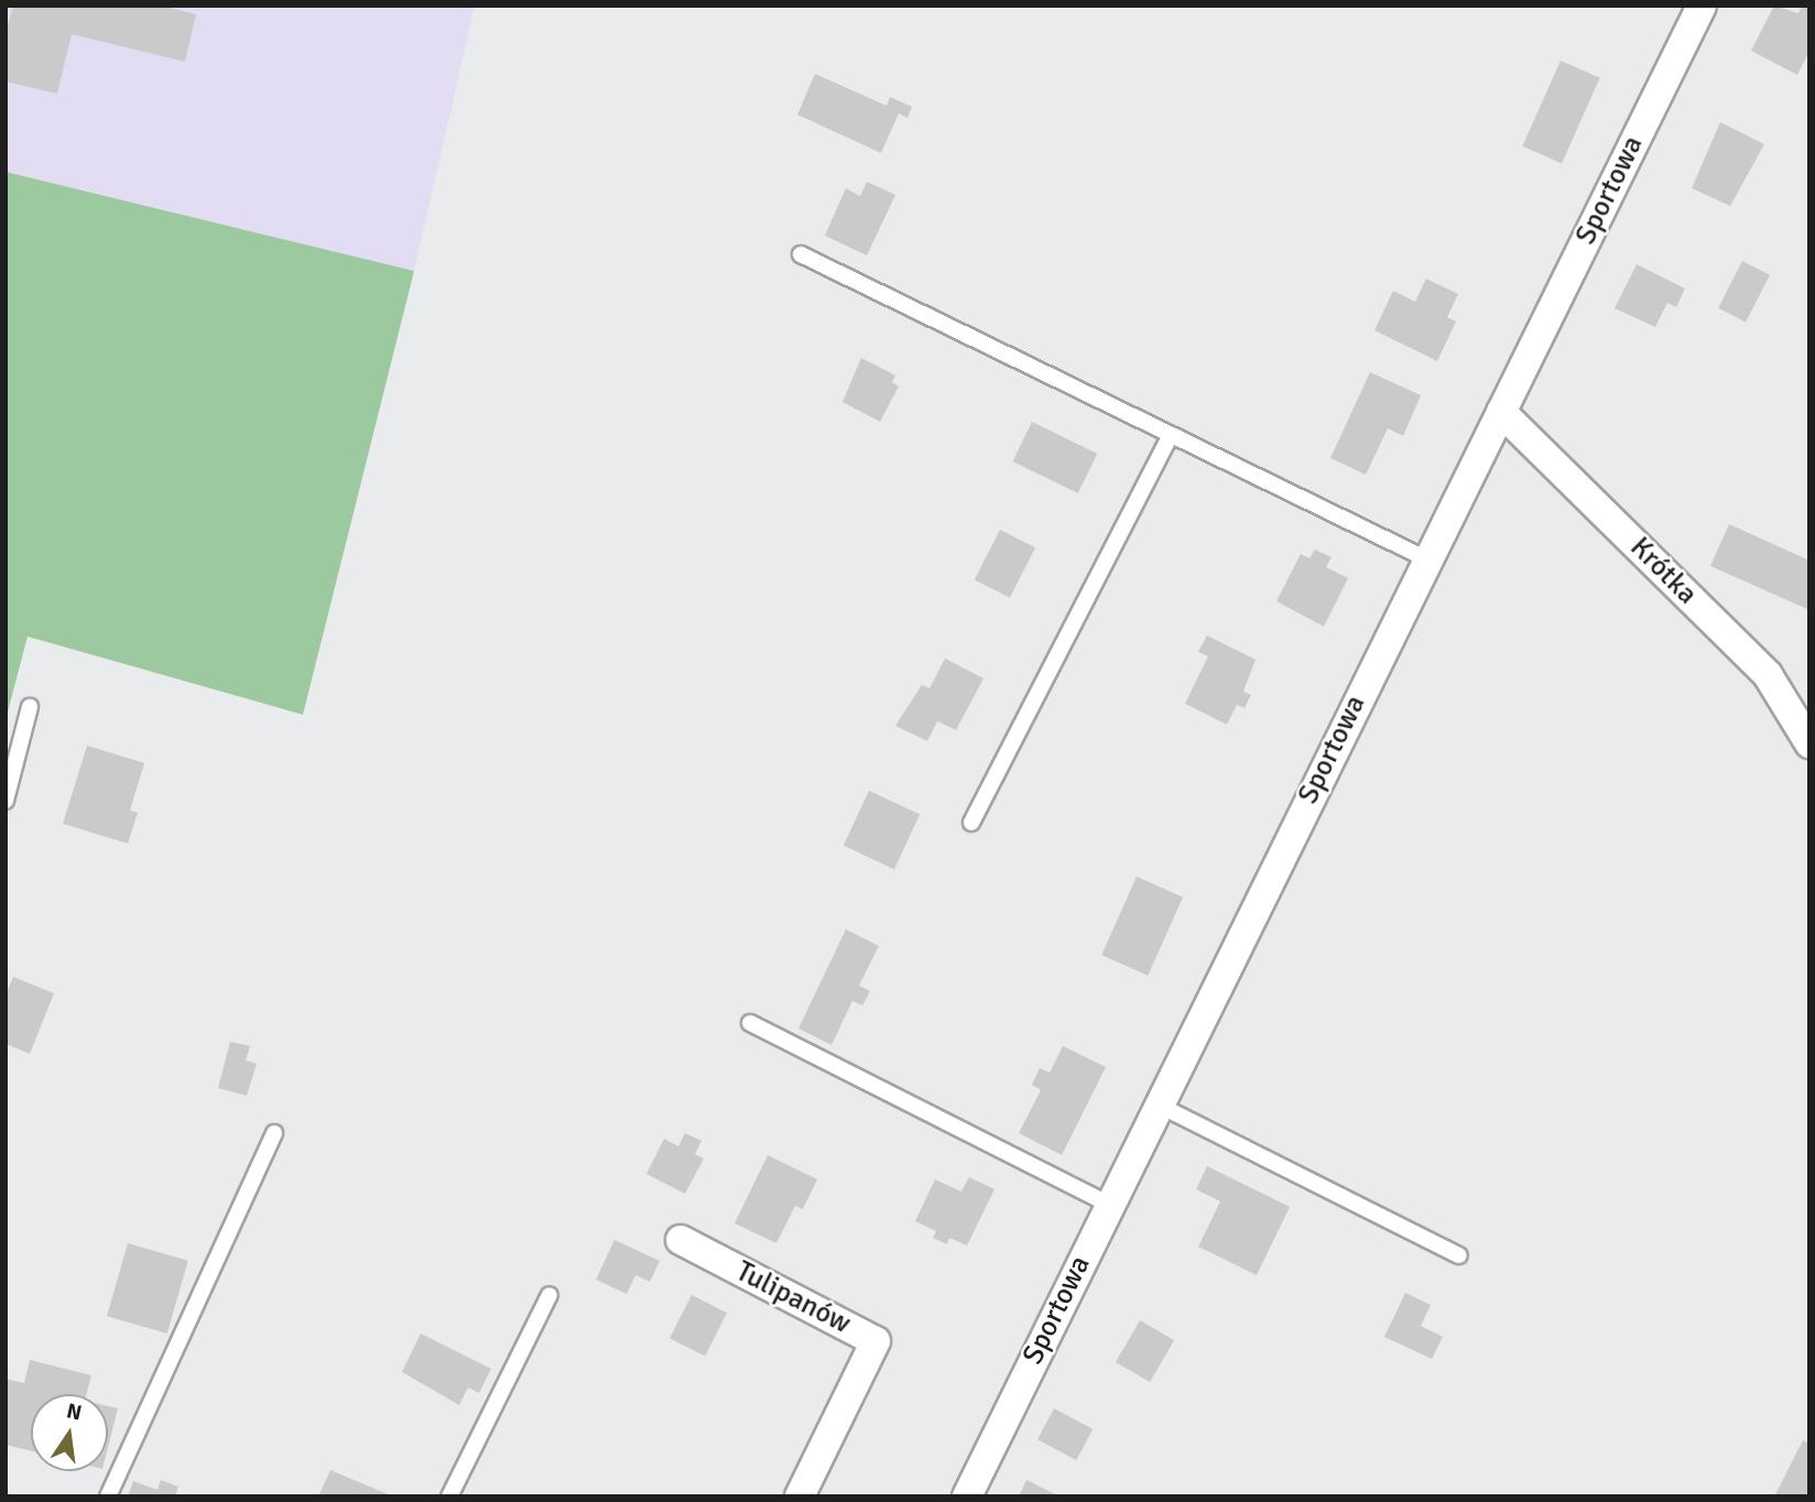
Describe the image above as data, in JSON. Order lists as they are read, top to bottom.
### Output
{
  "streets": {
    "street": ["Sportowa", "Krótka", "Tulipanów"]
  },
  "crossings": [
    ["Sportowa", "Krótka"]
  ],
  "north": "top"
}
